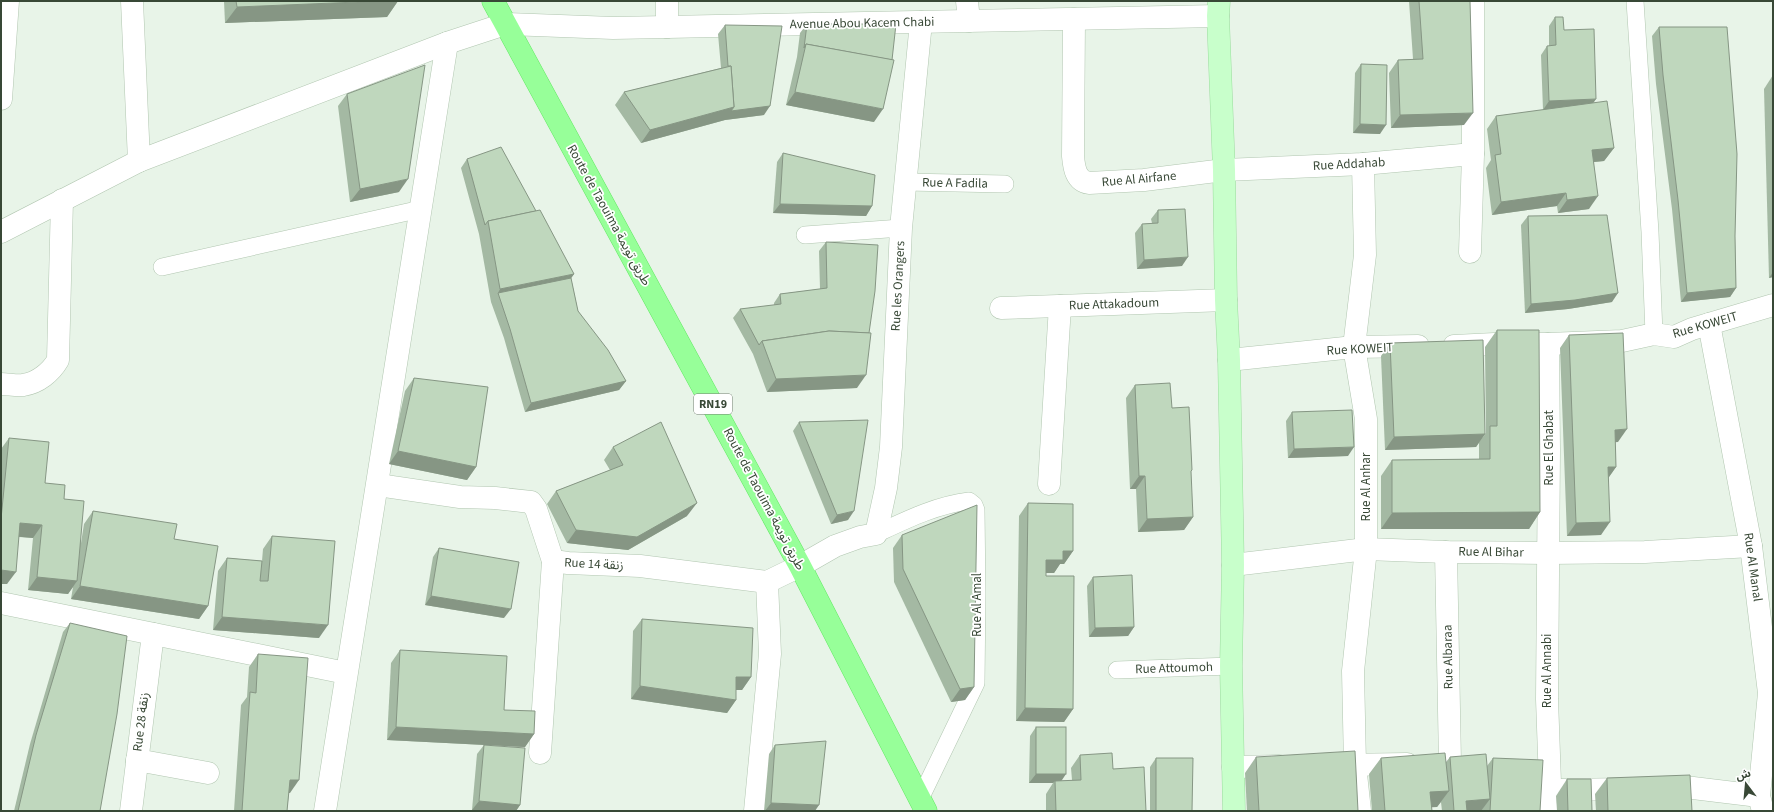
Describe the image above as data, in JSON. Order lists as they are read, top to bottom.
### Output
{
  "streets": {
    "main road": ["Route de Taouima طريق تويمة", "RN19"],
    "street": [
      "Avenue Abou Kacem Chabi",
      "Rue Addahab",
      "Rue Al Airfane",
      "Rue les Orangers",
      "Rue Attakadoum",
      "Rue KOWEIT",
      "Rue El Ghabat",
      "Rue Al Anhar",
      "Rue Al Bihar",
      "Rue 14 زنقة",
      "Rue Al Manal",
      "Rue Albaraa",
      "Rue Al Annabi",
      "Rue 28 زنقة"
    ],
    "lane": ["Rue A Fadila", "Rue Al Amal", "Rue Attoumoh"]
  },
  "crossings": [
    ["Avenue Abou Kacem Chabi", "Rue Al Airfane"],
    ["Avenue Abou Kacem Chabi", "Route de Taouima طريق تويمة"],
    ["Avenue Abou Kacem Chabi", "Rue les Orangers"],
    ["Rue Addahab", "Rue Al Airfane"],
    ["Rue Addahab", "Rue Al Anhar"],
    ["Rue A Fadila", "Rue les Orangers"],
    ["Route de Taouima طريق تويمة", "Rue Al Amal"],
    ["Rue les Orangers", "Rue Al Amal"],
    ["Rue KOWEIT", "Rue El Ghabat"],
    ["Rue KOWEIT", "Rue Al Anhar"],
    ["Rue KOWEIT", "Rue Al Manal"],
    ["Rue El Ghabat", "Rue Al Bihar"],
    ["Rue El Ghabat", "Rue Al Annabi"],
    ["Rue Al Anhar", "Rue Al Bihar"],
    ["Rue Al Anhar", "Rue Albaraa"],
    ["Rue Al Bihar", "Rue Al Manal"],
    ["Rue Al Bihar", "Rue Albaraa"],
    ["Rue Al Bihar", "Rue Al Annabi"]
  ],
  "north": "top"
}
